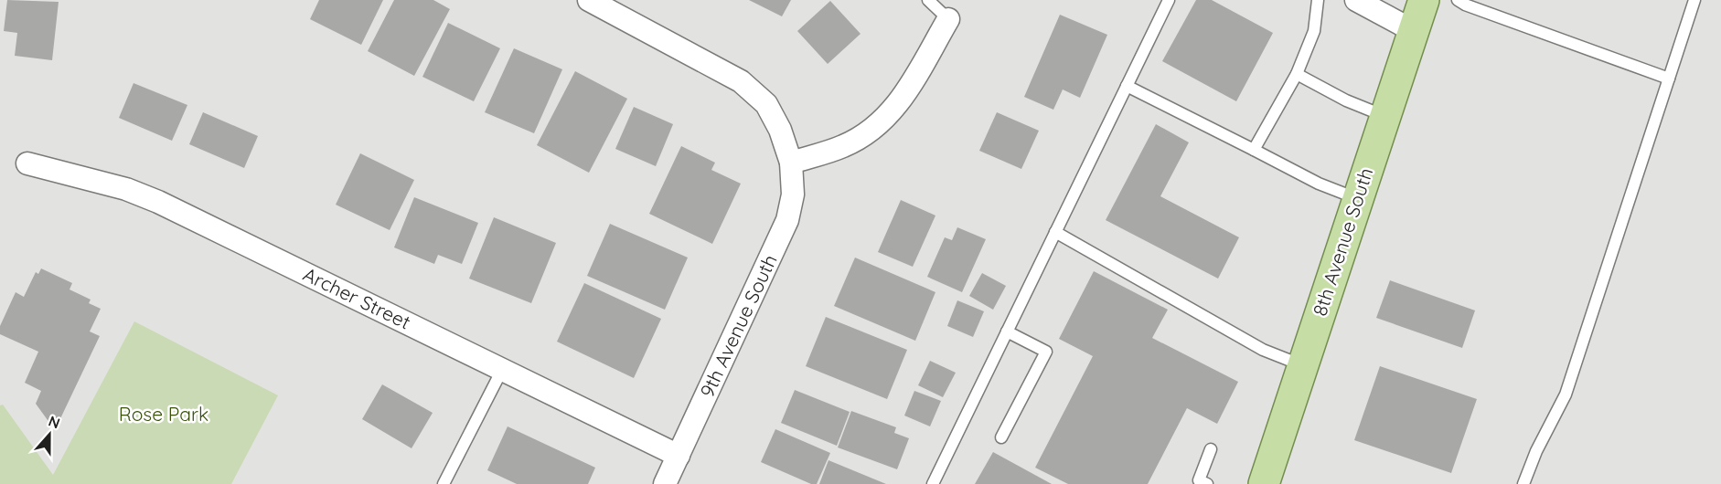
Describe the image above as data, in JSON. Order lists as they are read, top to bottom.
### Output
{
  "streets": {
    "main road": ["8th Avenue South"],
    "street": ["Archer Street", "9th Avenue South"]
  },
  "crossings": [
    ["Archer Street", "9th Avenue South"]
  ],
  "parks": ["Rose Park"],
  "north": "top"
}
